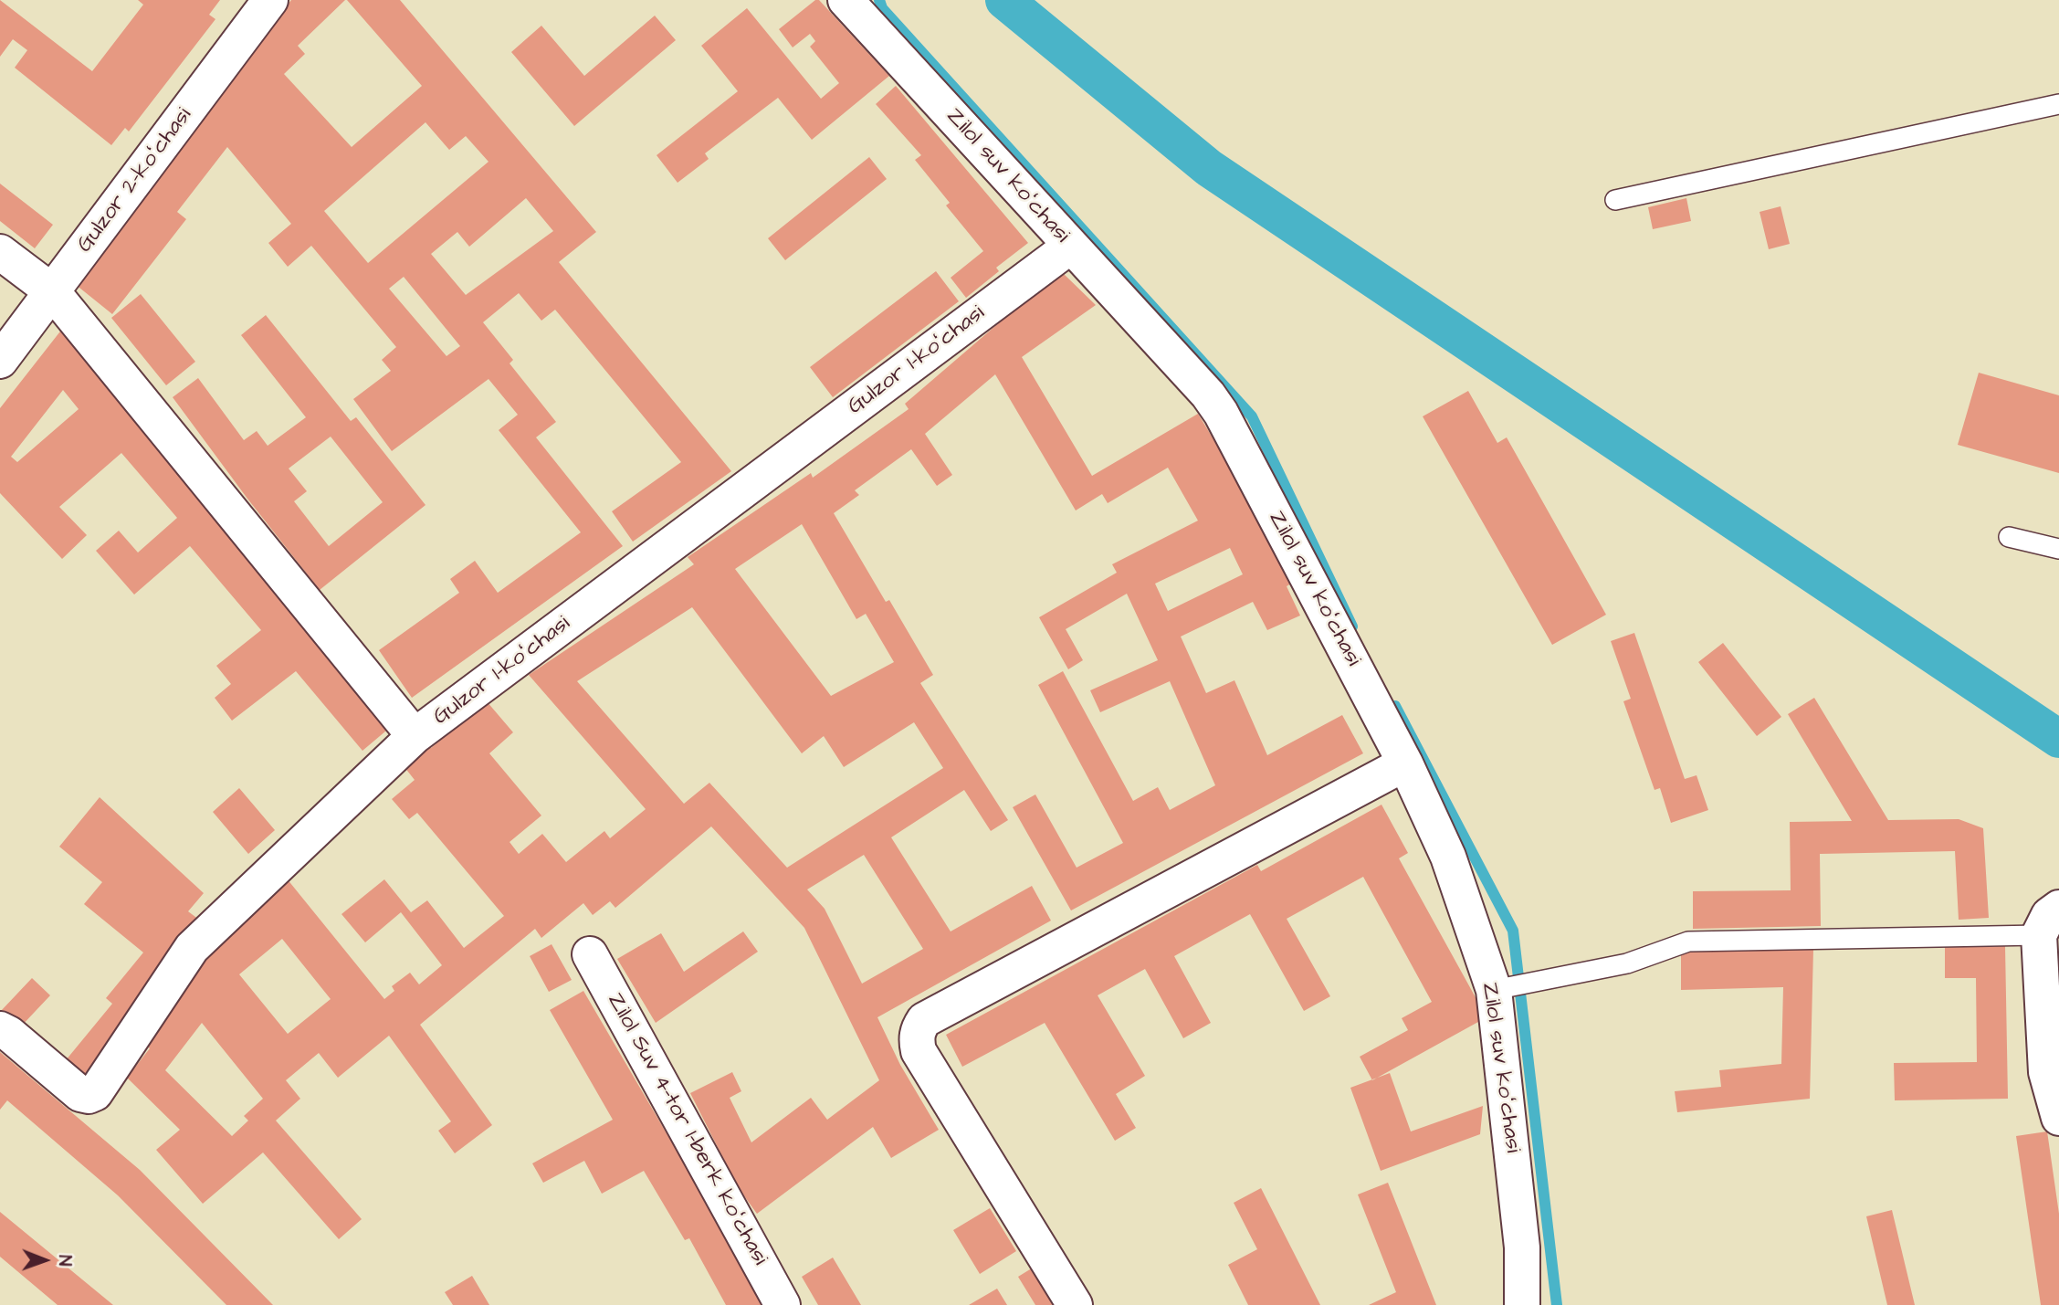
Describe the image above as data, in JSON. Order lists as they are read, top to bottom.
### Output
{
  "streets": {
    "street": [
      "Zilol suv koʻchasi",
      "Gulzor 2-koʻchasi",
      "Gulzor 1-koʻchasi",
      "Zilol Suv 4-tor 1-berk koʻchasi"
    ]
  },
  "crossings": [
    ["Zilol suv koʻchasi", "Gulzor 1-koʻchasi"]
  ],
  "north": "right"
}
